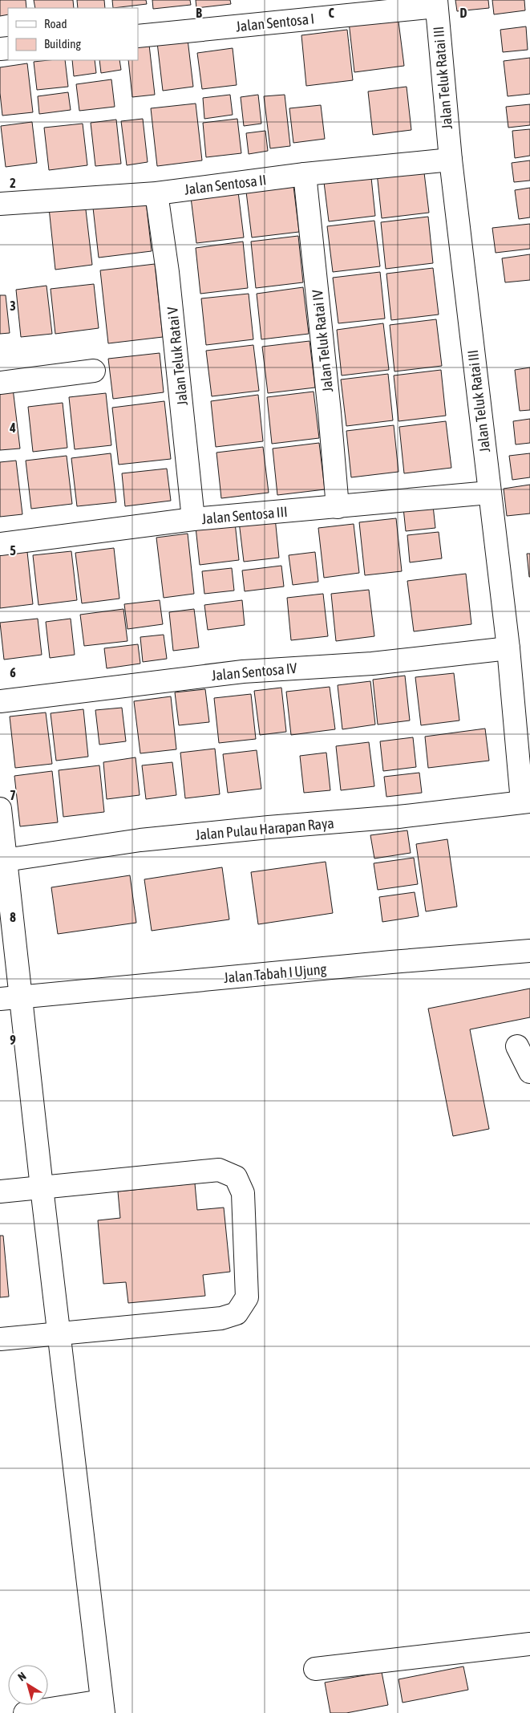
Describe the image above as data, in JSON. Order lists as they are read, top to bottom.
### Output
{
  "streets": {
    "street": [
      "Jalan Sentosa I",
      "Jalan Teluk Ratai III",
      "Jalan Sentosa II",
      "Jalan Teluk Ratai IV",
      "Jalan Teluk Ratai V",
      "Jalan Sentosa III",
      "Jalan Sentosa IV",
      "Jalan Pulau Harapan Raya",
      "Jalan Tabah I Ujung"
    ]
  },
  "crossings": [
    ["Jalan Sentosa I", "Jalan Teluk Ratai III"],
    ["Jalan Teluk Ratai III", "Jalan Sentosa II"],
    ["Jalan Teluk Ratai III", "Jalan Sentosa III"],
    ["Jalan Teluk Ratai III", "Jalan Sentosa IV"],
    ["Jalan Teluk Ratai III", "Jalan Pulau Harapan Raya"],
    ["Jalan Sentosa II", "Jalan Teluk Ratai IV"],
    ["Jalan Sentosa II", "Jalan Teluk Ratai V"],
    ["Jalan Teluk Ratai IV", "Jalan Sentosa III"],
    ["Jalan Teluk Ratai V", "Jalan Sentosa III"]
  ],
  "legend": ["Road", "Building"],
  "north": "top left",
  "grid": {
    "columns": ["B", "C", "D"],
    "rows": [
      "2",
      "3",
      "4",
      "5",
      "6",
      "7",
      "8",
      "9"
    ]
  }
}
